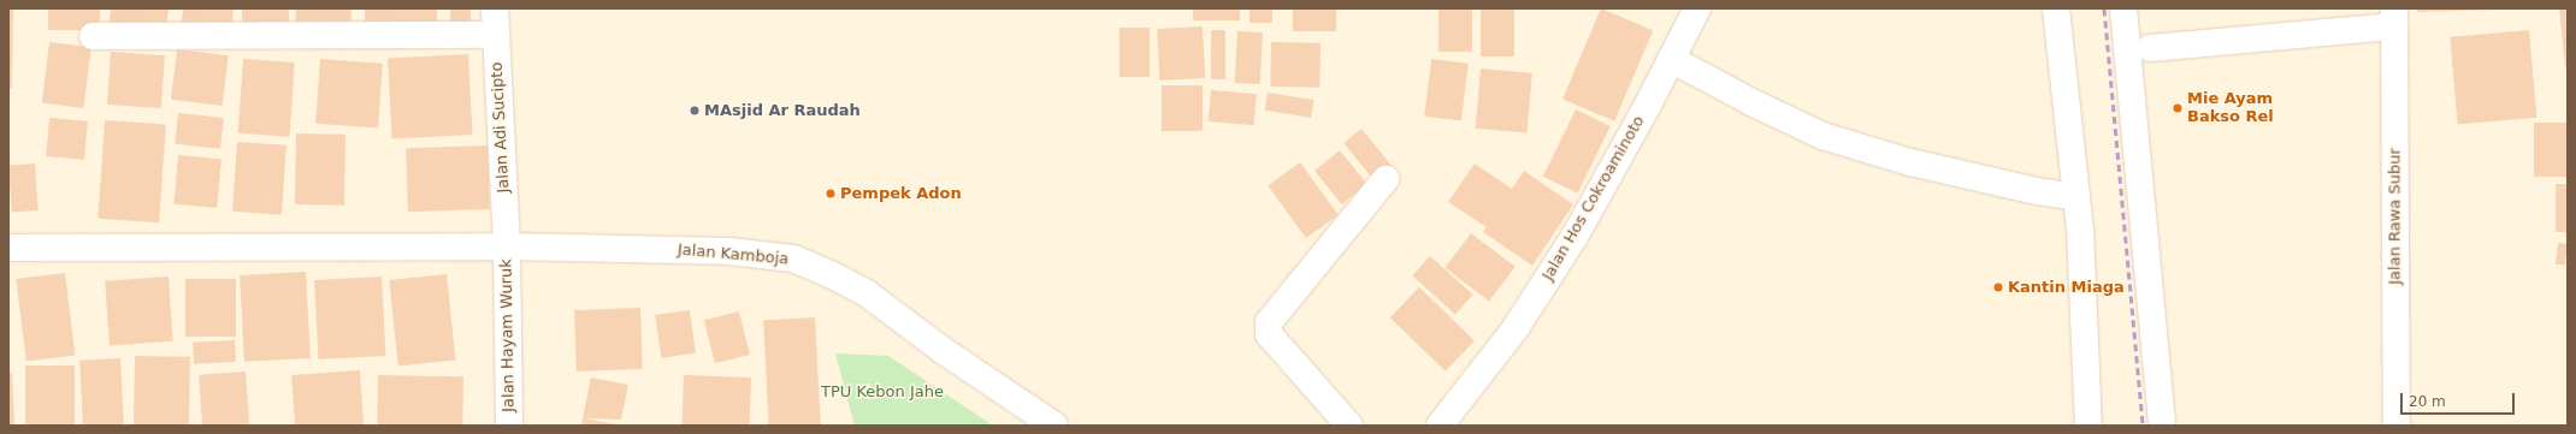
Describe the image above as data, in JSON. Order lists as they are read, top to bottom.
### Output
{
  "streets": {
    "street": [
      "Jalan Adi Sucipto",
      "Jalan Hos Cokroaminoto",
      "Jalan Rawa Subur",
      "Jalan Kamboja",
      "Jalan Hayam Wuruk"
    ]
  },
  "crossings": [
    ["Jalan Adi Sucipto", "Jalan Kamboja"],
    ["Jalan Adi Sucipto", "Jalan Hayam Wuruk"],
    ["Jalan Kamboja", "Jalan Hayam Wuruk"]
  ],
  "parks": ["TPU Kebon Jahe"],
  "places": [
    "Mie Ayam Bakso Rel",
    "MAsjid Ar Raudah",
    "Pempek Adon",
    "Kantin Miaga"
  ],
  "scale_bar": "20 m"
}
